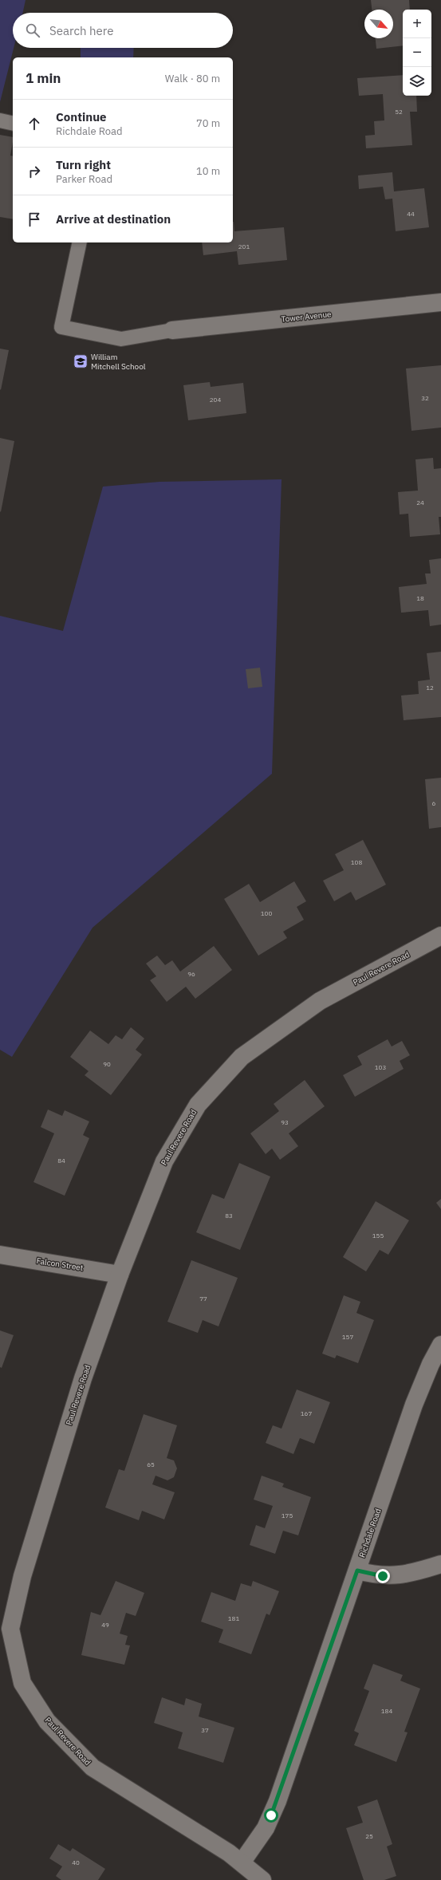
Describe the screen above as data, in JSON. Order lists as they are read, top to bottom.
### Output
{
  "streets": {
    "street": [
      "Tower Avenue",
      "Paul Revere Road",
      "Falcon Street",
      "Richdale Road"
    ]
  },
  "crossings": [
    ["Paul Revere Road", "Falcon Street"],
    ["Paul Revere Road", "Richdale Road"]
  ],
  "places": {
    "school or university": ["William Mitchell School"]
  },
  "house_numbers": [
    "52",
    "44",
    "201",
    "32",
    "204",
    "24",
    "18",
    "12",
    "6",
    "108",
    "100",
    "96",
    "90",
    "103",
    "93",
    "84",
    "83",
    "155",
    "77",
    "157",
    "167",
    "65",
    "175",
    "181",
    "49",
    "184",
    "37",
    "25",
    "40"
  ],
  "north": "bottom right",
  "page": {
    "map_buttons": ["+", "−"],
    "search": "Search here",
    "heading": ["1 min", "Walk · 80 m"],
    "list": [
      ["Continue", "Richdale Road", "70 m"],
      ["Turn right", "Parker Road", "10 m"],
      "Arrive at destination"
    ]
  }
}
